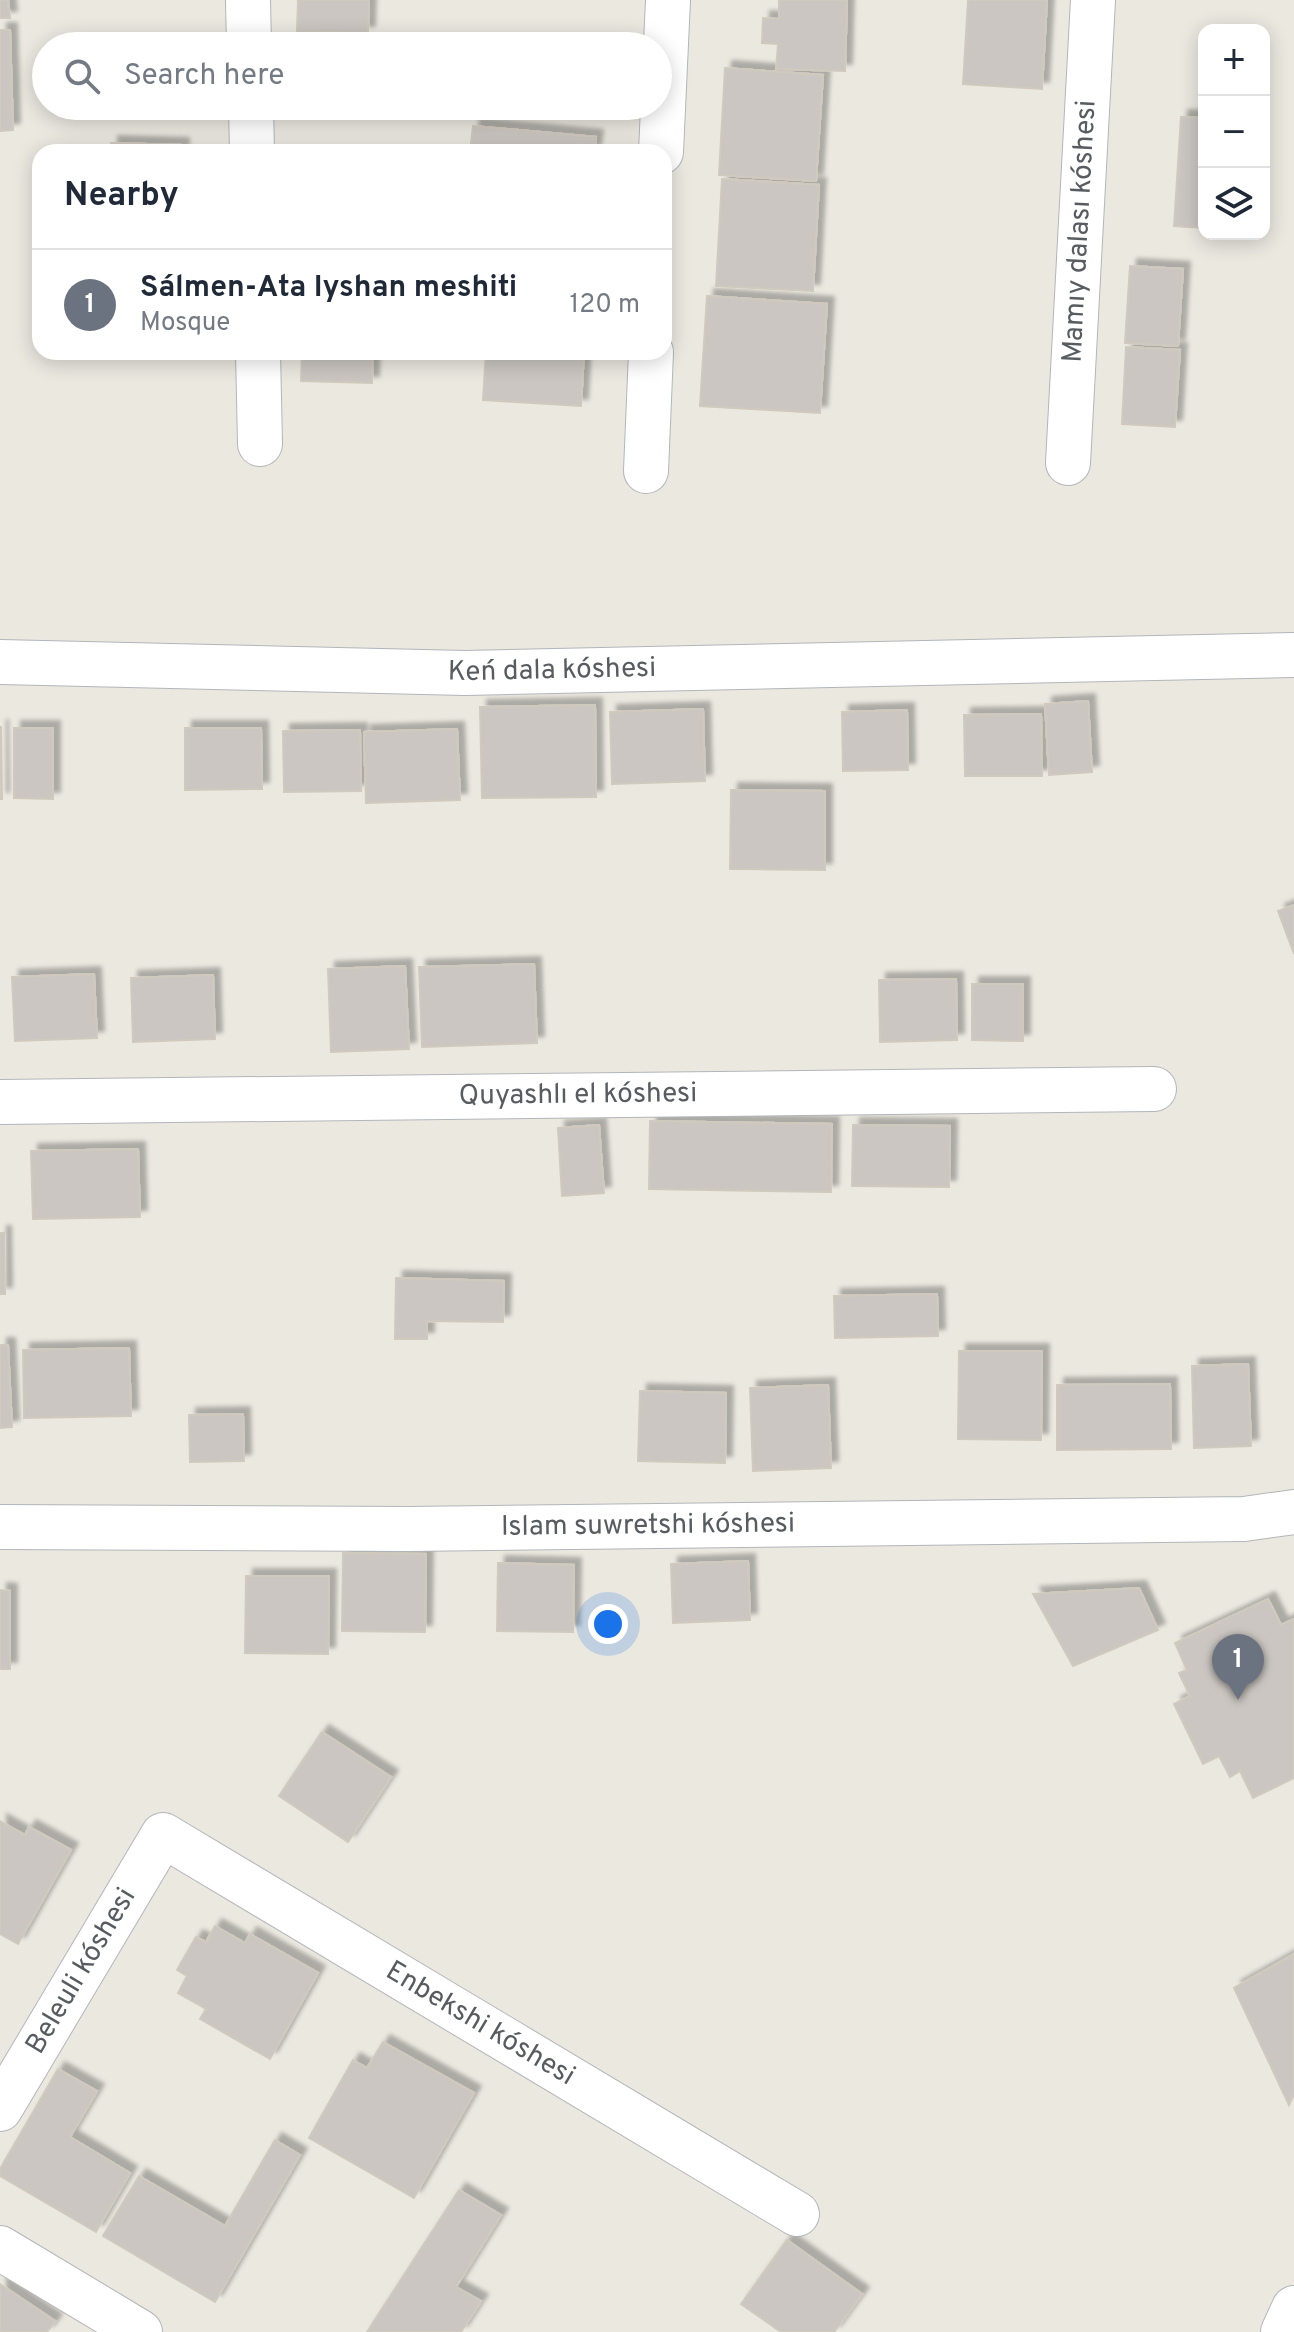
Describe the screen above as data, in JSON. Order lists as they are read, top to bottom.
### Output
{
  "streets": {
    "street": [
      "Mamıy dalası kóshesi",
      "Keń dala kóshesi",
      "Quyashlı el kóshesi",
      "Islam suwretshi kóshesi",
      "Beleuli kóshesi",
      "Enbekshi kóshesi"
    ]
  },
  "crossings": [
    ["Beleuli kóshesi", "Enbekshi kóshesi"]
  ],
  "page": {
    "map_buttons": ["+", "−"],
    "search": "Search here",
    "heading": "Nearby",
    "list": [
      {
        "mark": "1",
        "name": "Sálmen-Ata Iyshan meshiti",
        "note": "Mosque",
        "value": "120 m"
      }
    ],
    "pins": "1"
  }
}
